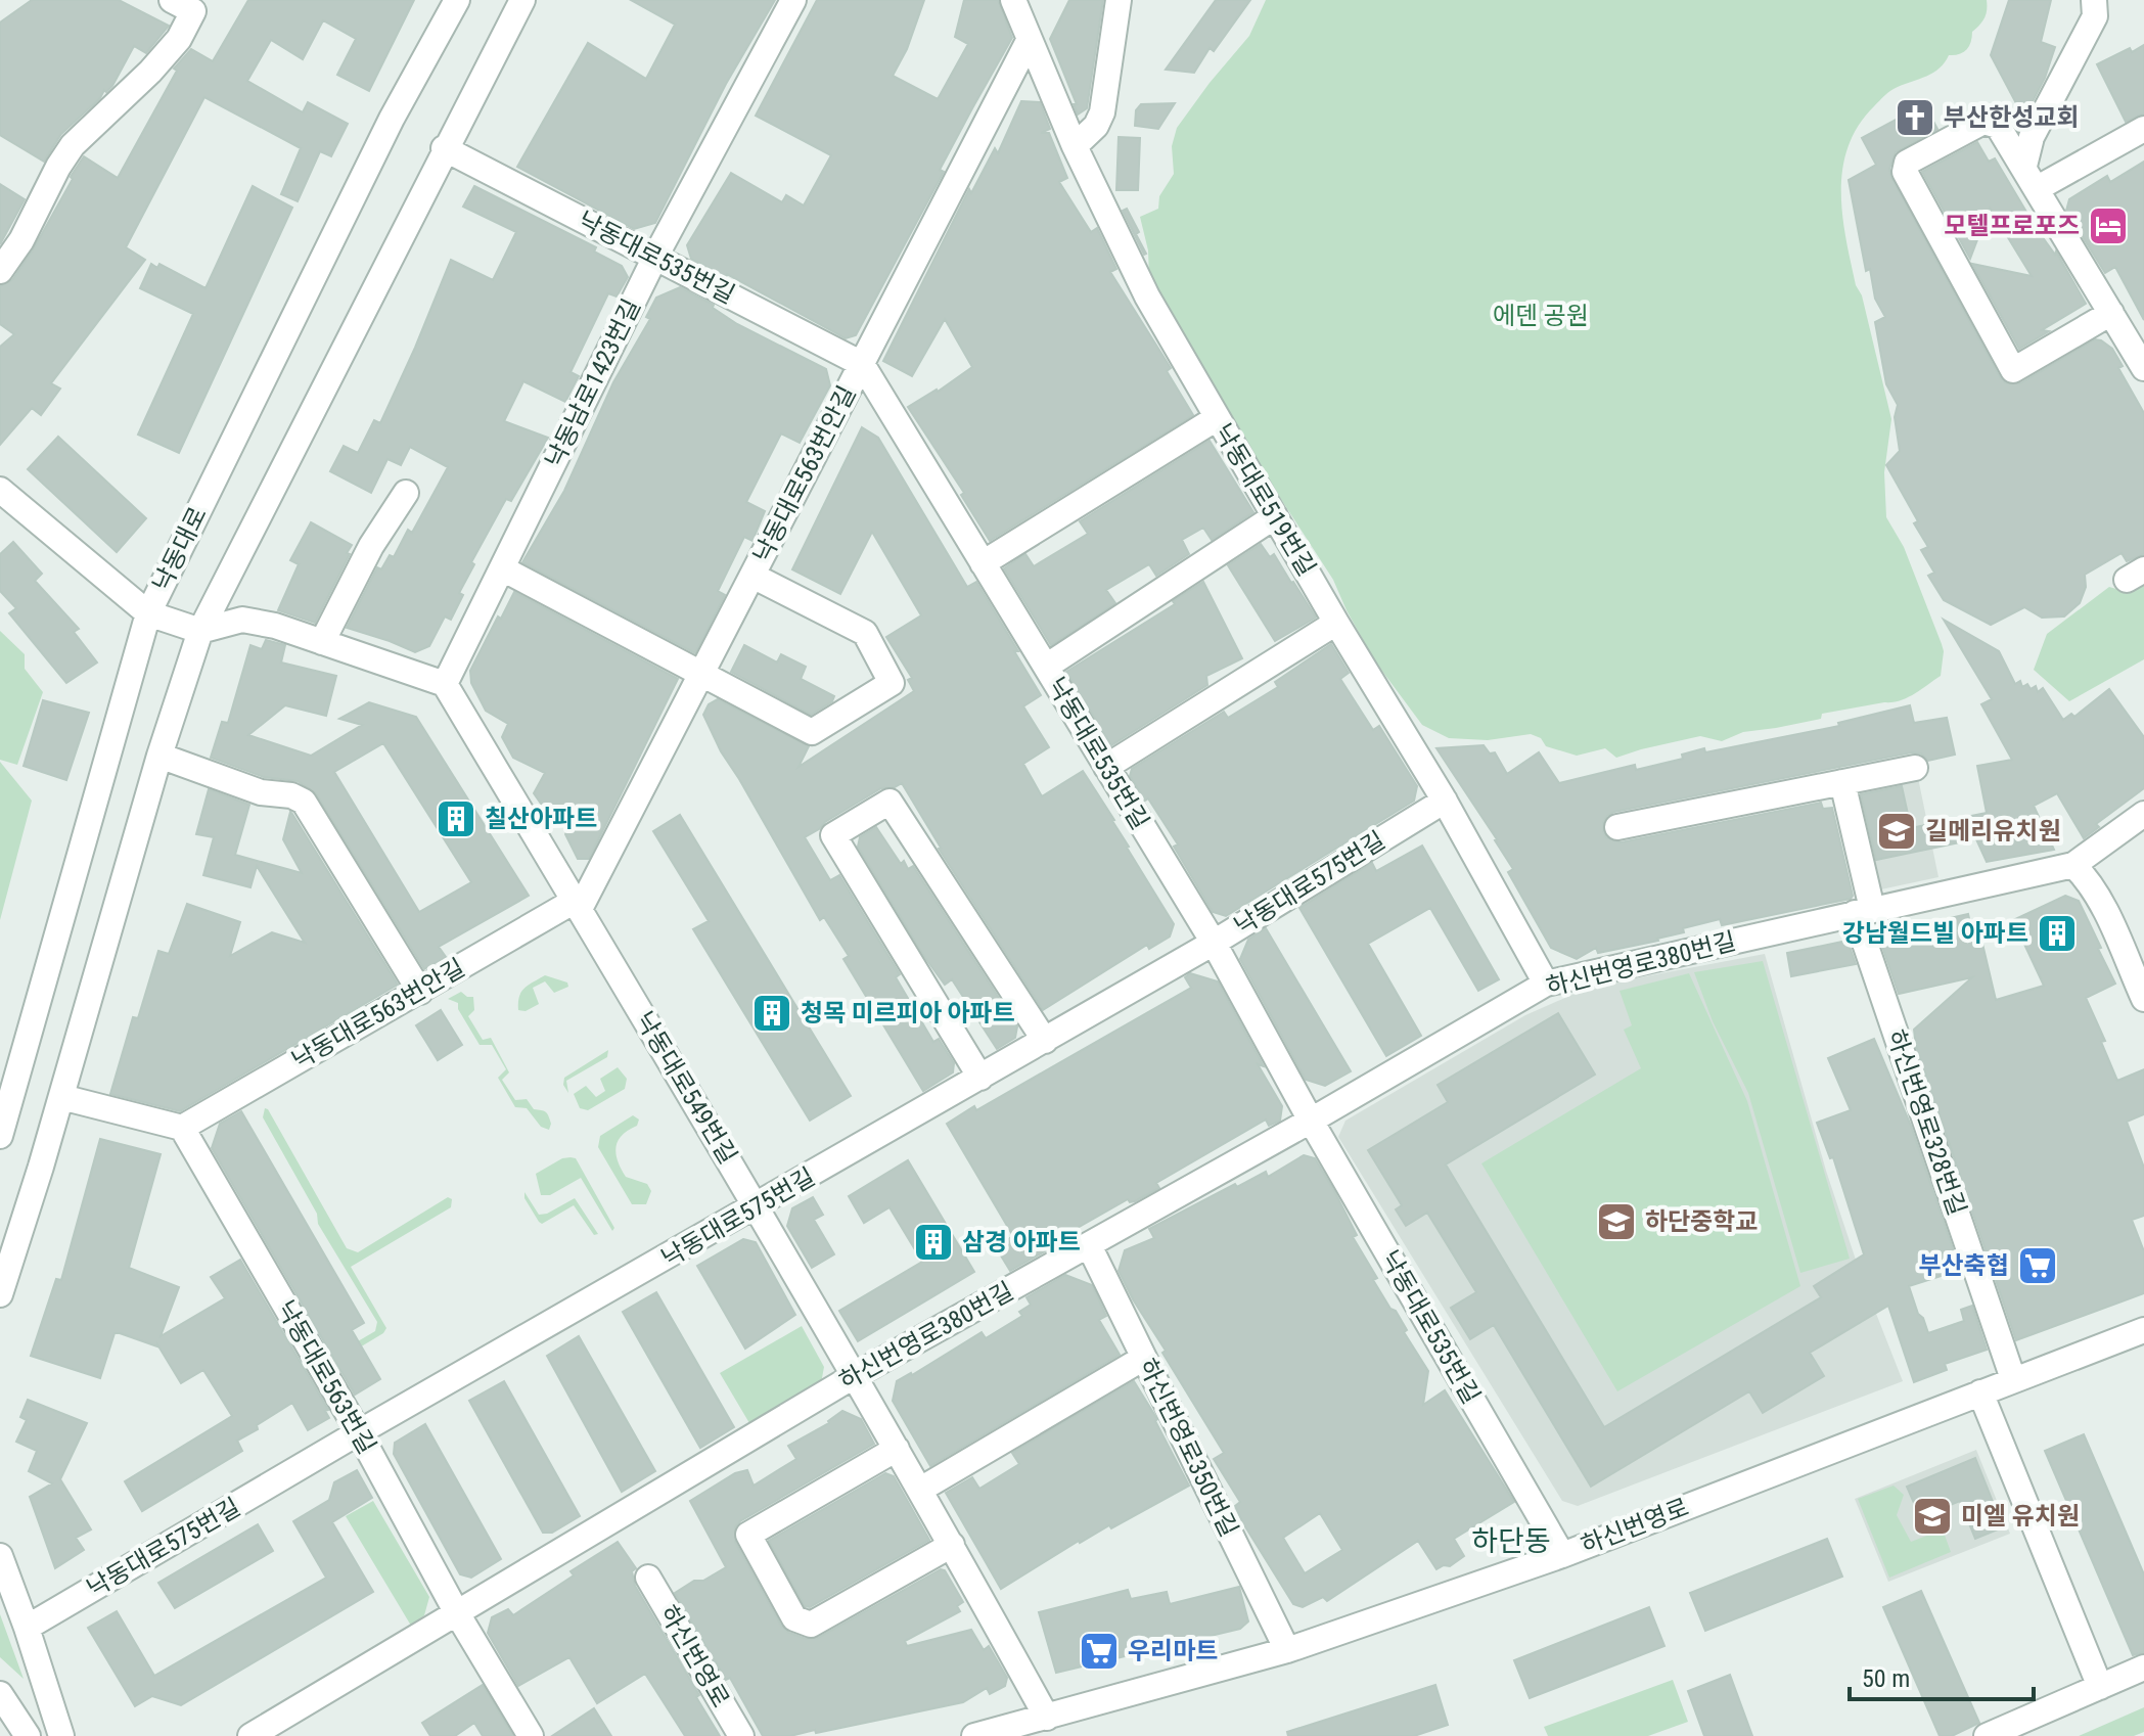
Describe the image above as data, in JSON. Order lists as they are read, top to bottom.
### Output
{
  "streets": {
    "street": [
      "낙동대로535번길",
      "낙동남로1423번길",
      "낙동대로563번안길",
      "낙동대로519번길",
      "낙동대로",
      "낙동대로575번길",
      "하신번영로380번길",
      "낙동대로549번길",
      "하신번영로328번길",
      "낙동대로563번길",
      "하신번영로350번길",
      "하신번영로"
    ]
  },
  "crossings": [
    ["낙동대로535번길", "낙동남로1423번길"],
    ["낙동대로535번길", "낙동대로563번안길"],
    ["낙동대로535번길", "낙동대로575번길"],
    ["낙동대로535번길", "하신번영로380번길"],
    ["낙동대로535번길", "하신번영로"],
    ["낙동남로1423번길", "낙동대로549번길"],
    ["낙동대로563번안길", "낙동대로519번길"],
    ["낙동대로563번안길", "낙동대로549번길"],
    ["낙동대로563번안길", "낙동대로563번길"],
    ["낙동대로519번길", "낙동대로575번길"],
    ["낙동대로519번길", "하신번영로380번길"],
    ["낙동대로575번길", "낙동대로549번길"],
    ["낙동대로575번길", "낙동대로563번길"],
    ["하신번영로380번길", "낙동대로549번길"],
    ["하신번영로380번길", "하신번영로328번길"],
    ["하신번영로380번길", "낙동대로563번길"],
    ["하신번영로380번길", "하신번영로350번길"],
    ["낙동대로549번길", "하신번영로"],
    ["하신번영로328번길", "하신번영로"],
    ["하신번영로350번길", "하신번영로"]
  ],
  "districts": ["하단동"],
  "parks": ["에덴 공원"],
  "places": {
    "church": ["부산한성교회"],
    "hotel": ["모텔프로포즈"],
    "building": [
      "칠산아파트",
      "강남월드빌 아파트",
      "청목 미르피아 아파트",
      "삼경 아파트"
    ],
    "school or university": ["길메리유치원", "하단중학교", "미엘 유치원"],
    "supermarket": ["부산축협", "우리마트"]
  },
  "scale_bar": "50 m"
}
